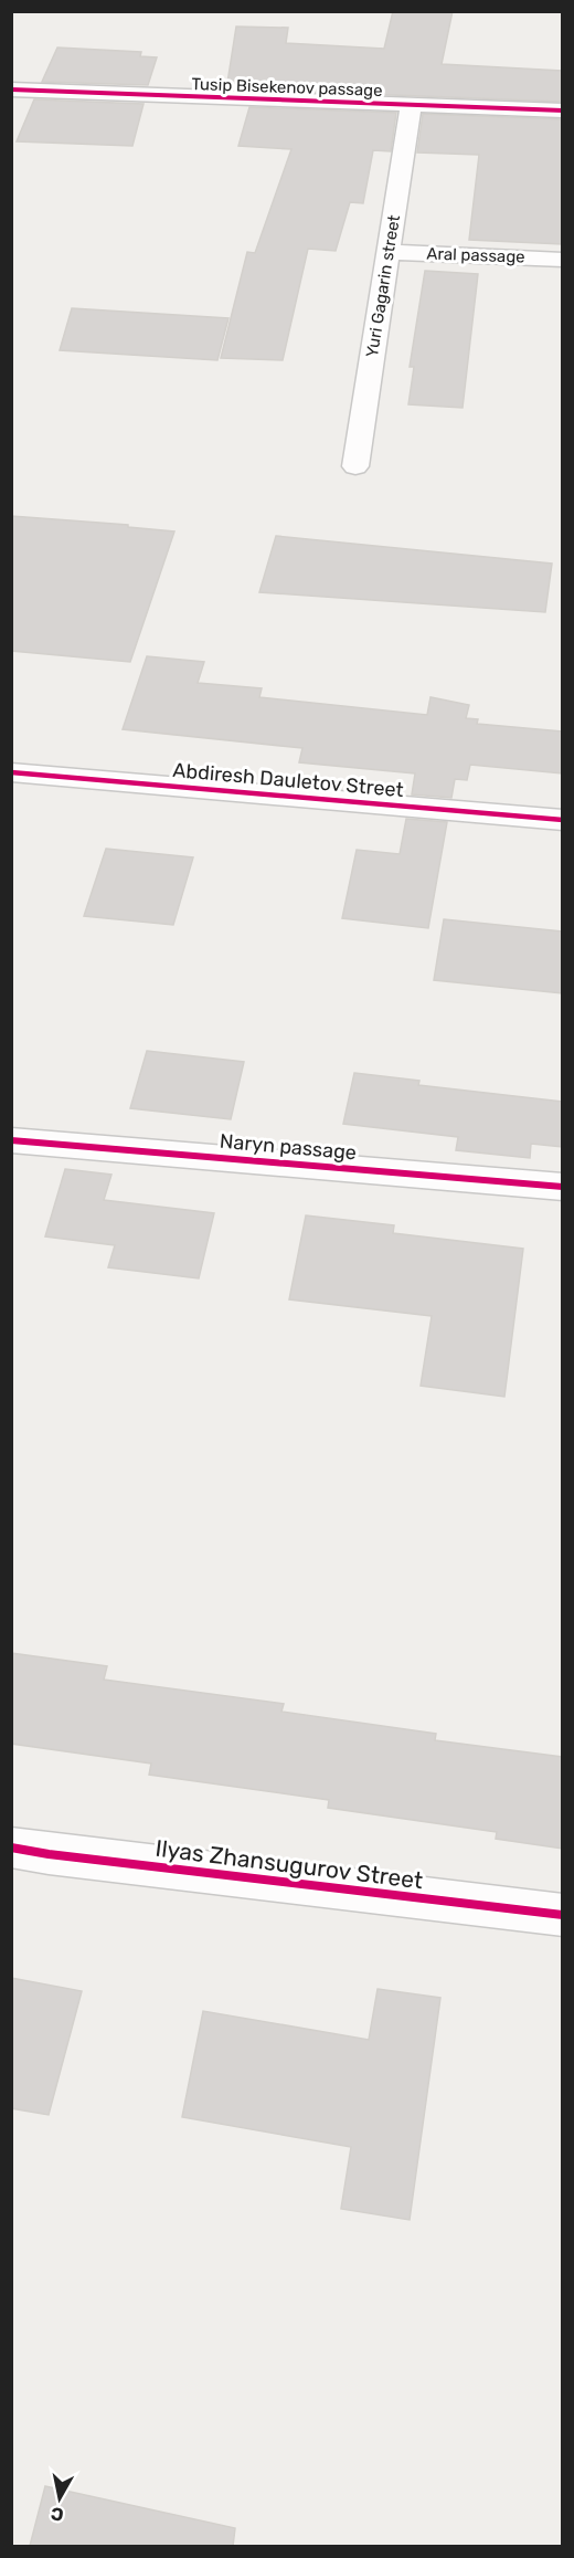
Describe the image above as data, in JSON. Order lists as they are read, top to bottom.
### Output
{
  "streets": {
    "street": [
      "Tusip Bisekenov passage",
      "Aral passage",
      "Yuri Gagarin street",
      "Abdiresh Dauletov Street",
      "Naryn passage",
      "Ilyas Zhansugurov Street"
    ]
  },
  "crossings": [
    ["Tusip Bisekenov passage", "Yuri Gagarin street"],
    ["Aral passage", "Yuri Gagarin street"]
  ],
  "north": "bottom"
}
